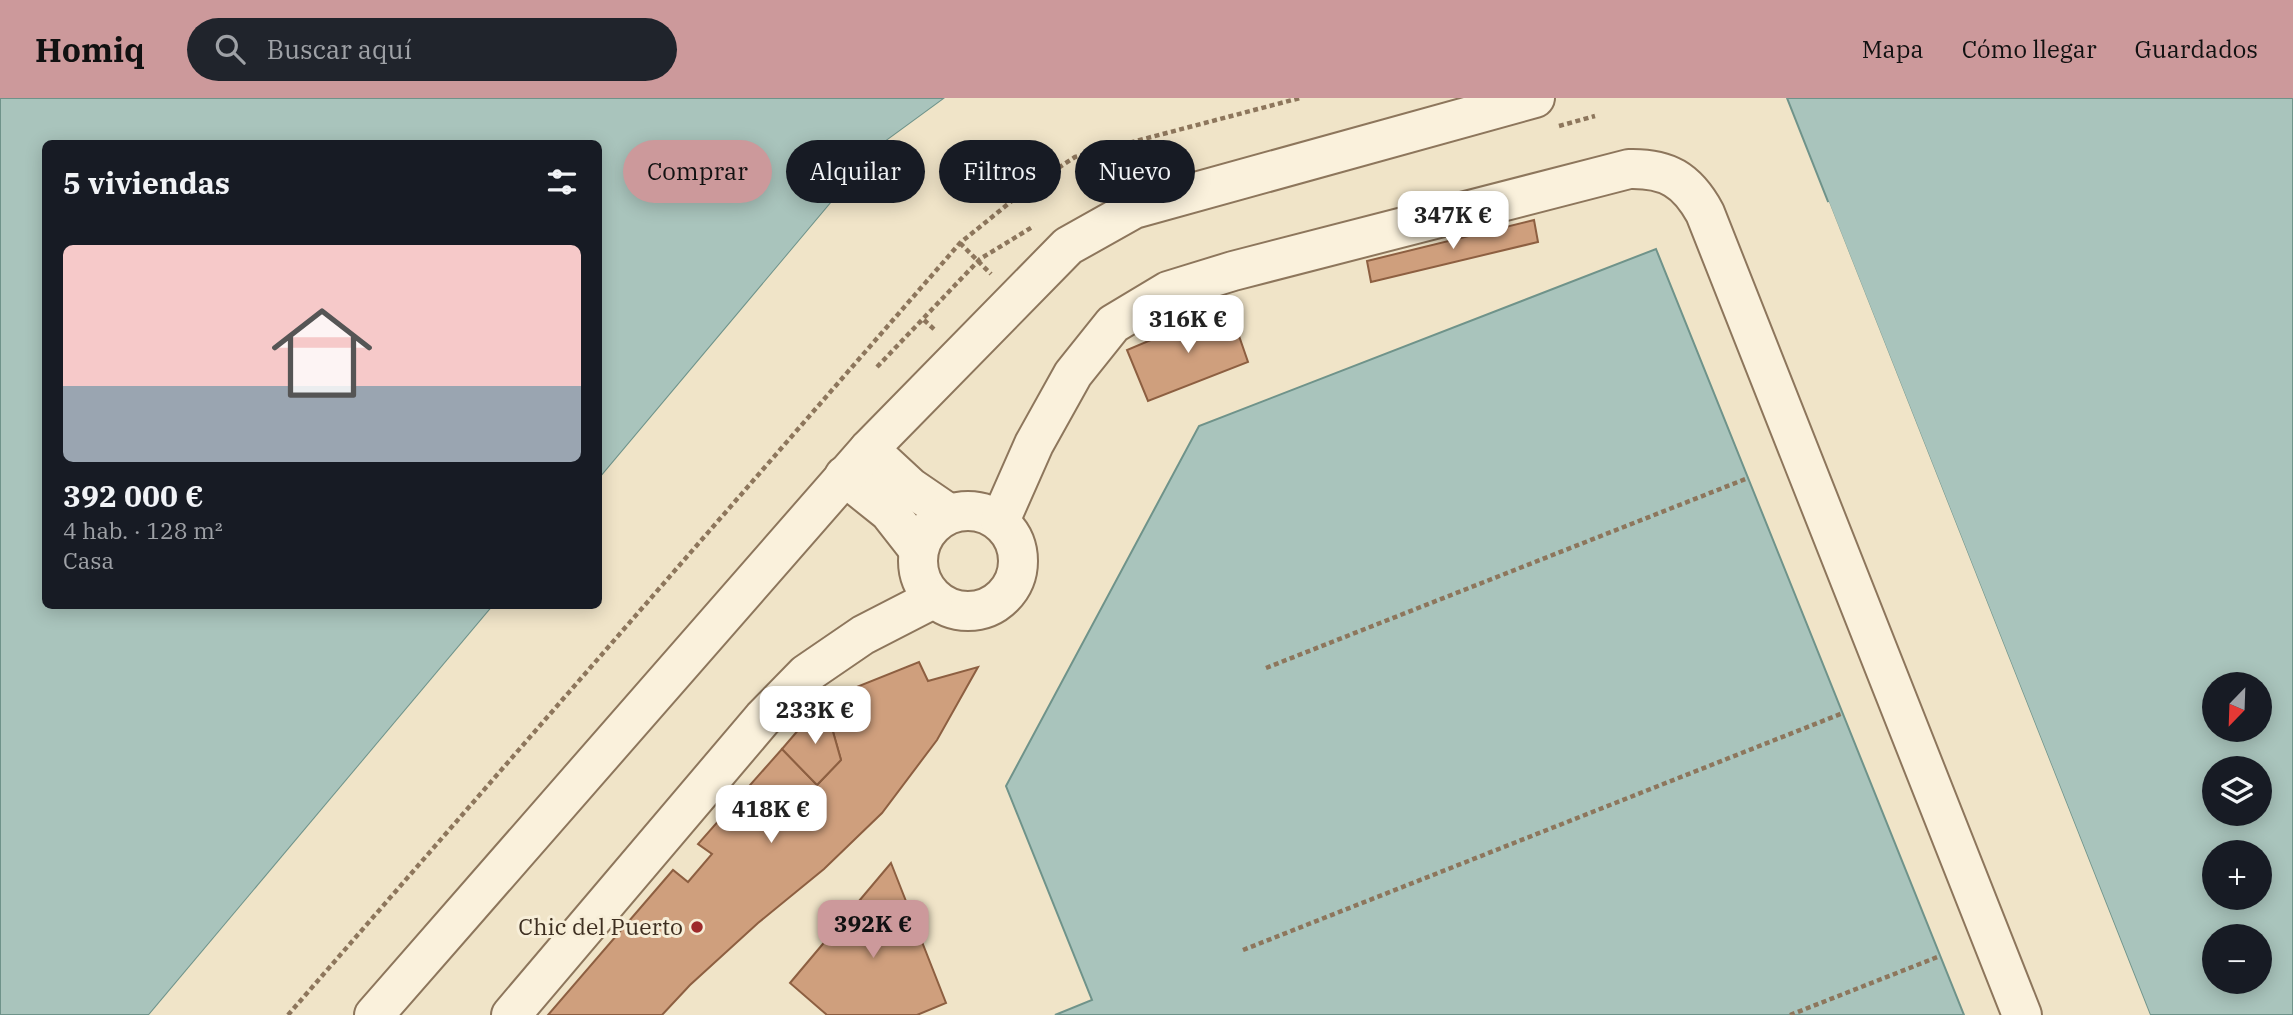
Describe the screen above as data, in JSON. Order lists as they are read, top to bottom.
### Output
{
  "places": ["Chic del Puerto"],
  "north": "bottom left",
  "page": {
    "header": "Homiq",
    "search": "Buscar aquí",
    "nav": ["Mapa", "Cómo llegar", "Guardados"],
    "chip": [
      "Comprar",
      "Alquilar",
      "Filtros",
      "Nuevo"
    ],
    "heading": "5 viviendas",
    "price": [
      "347K €",
      "316K €",
      "233K €",
      "418K €",
      "392K €"
    ],
    "list": [
      {
        "name": "392 000 €",
        "note": "4 hab. · 128 m² · Casa"
      }
    ],
    "map_buttons": ["+", "−"]
  }
}
